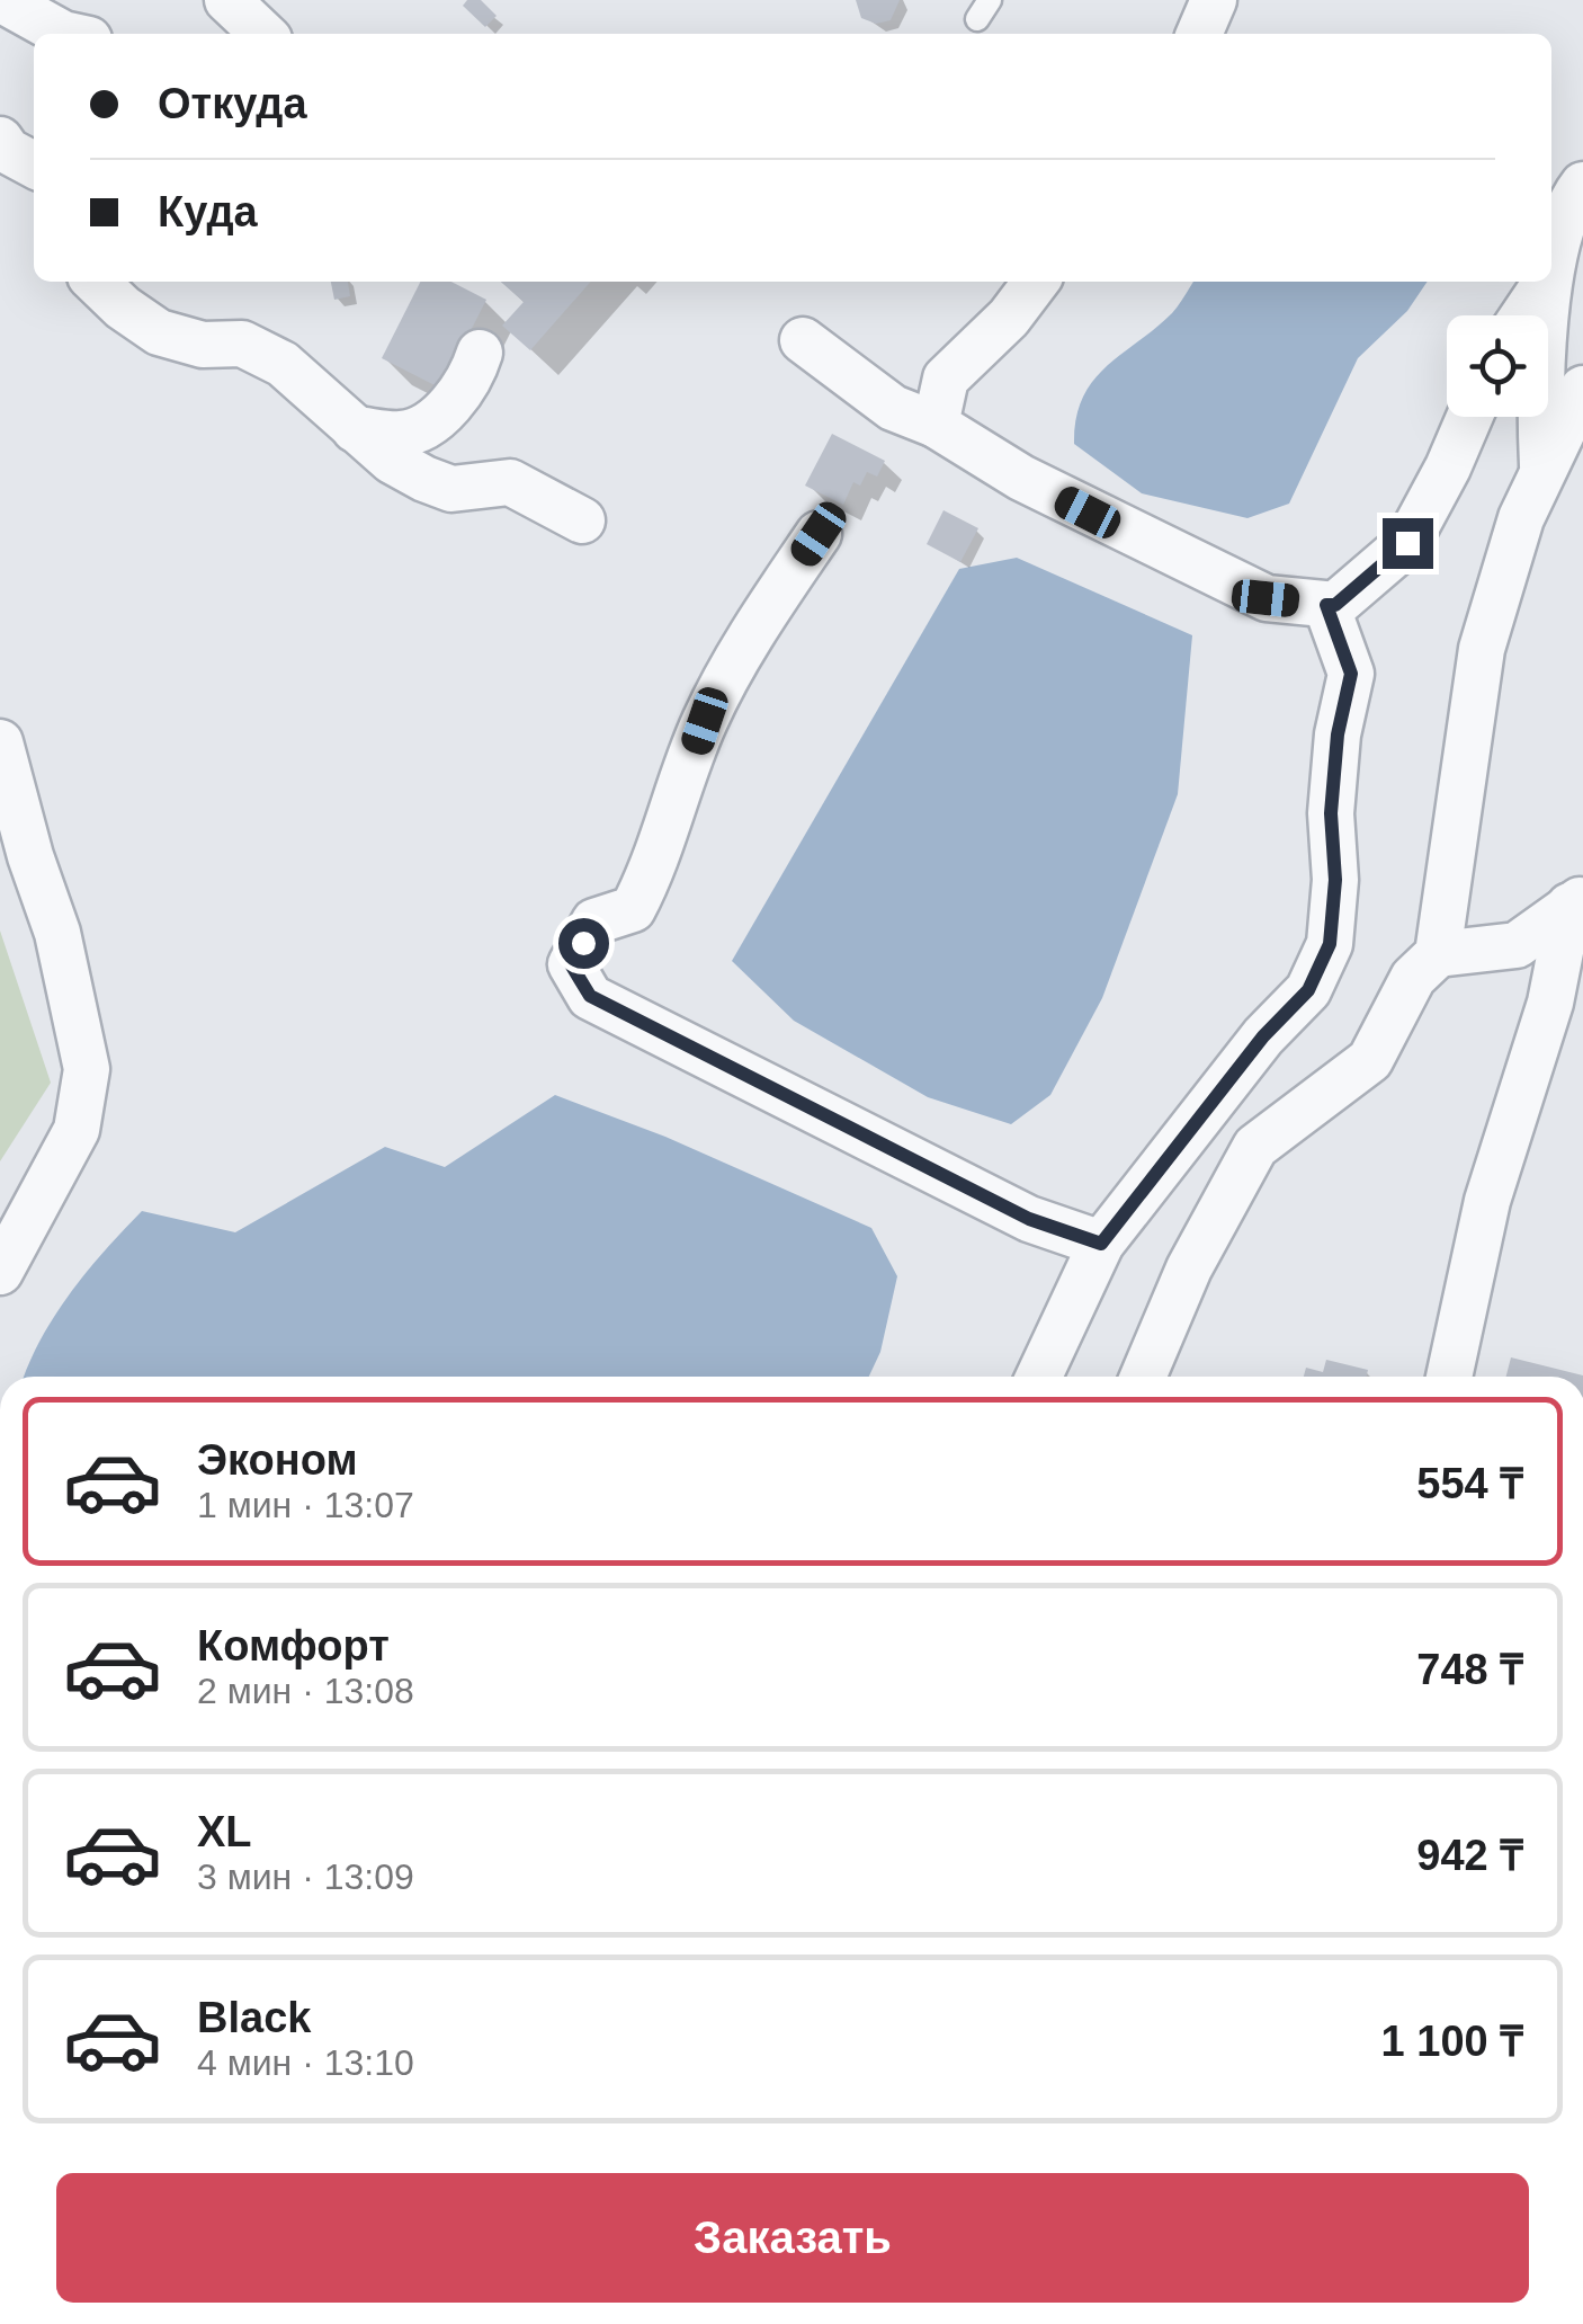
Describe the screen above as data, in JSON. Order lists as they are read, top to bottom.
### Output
{
  "page": {
    "banner": ["Откуда", "Куда"],
    "list": [
      {
        "name": "Эконом",
        "note": "1 мин · 13:07",
        "value": "554 ₸"
      },
      {
        "name": "Комфорт",
        "note": "2 мин · 13:08",
        "value": "748 ₸"
      },
      {
        "name": "XL",
        "note": "3 мин · 13:09",
        "value": "942 ₸"
      },
      {
        "name": "Black",
        "note": "4 мин · 13:10",
        "value": "1 100 ₸"
      }
    ],
    "buttons": "Заказать"
  }
}
